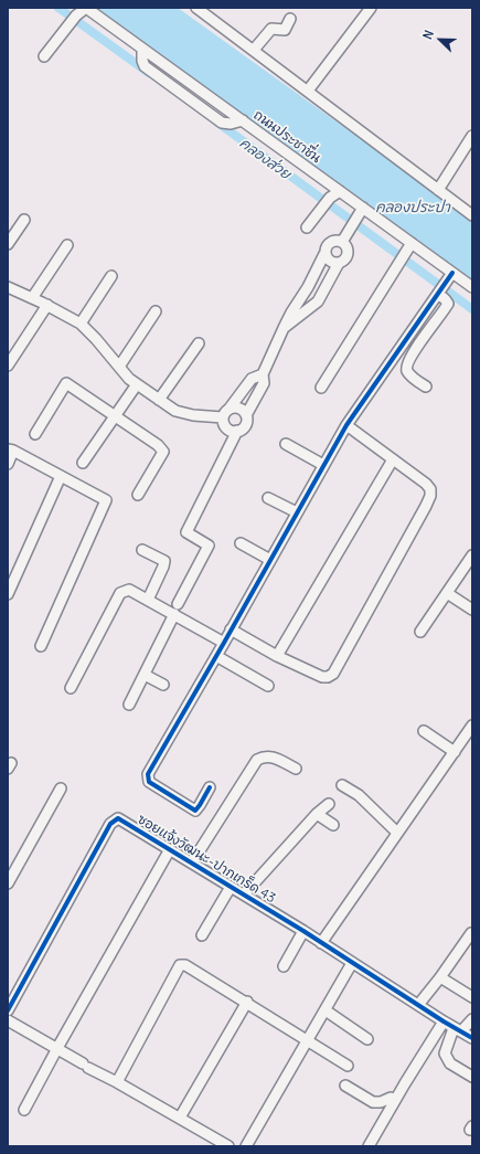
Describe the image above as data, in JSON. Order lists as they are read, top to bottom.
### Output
{
  "streets": {
    "street": ["ถนนประชาชื่น", "ซอยแจ้งวัฒนะ-ปากเกร็ด 43"]
  },
  "water": ["คลองส่วย", "คลองประปา"],
  "north": "top left"
}
